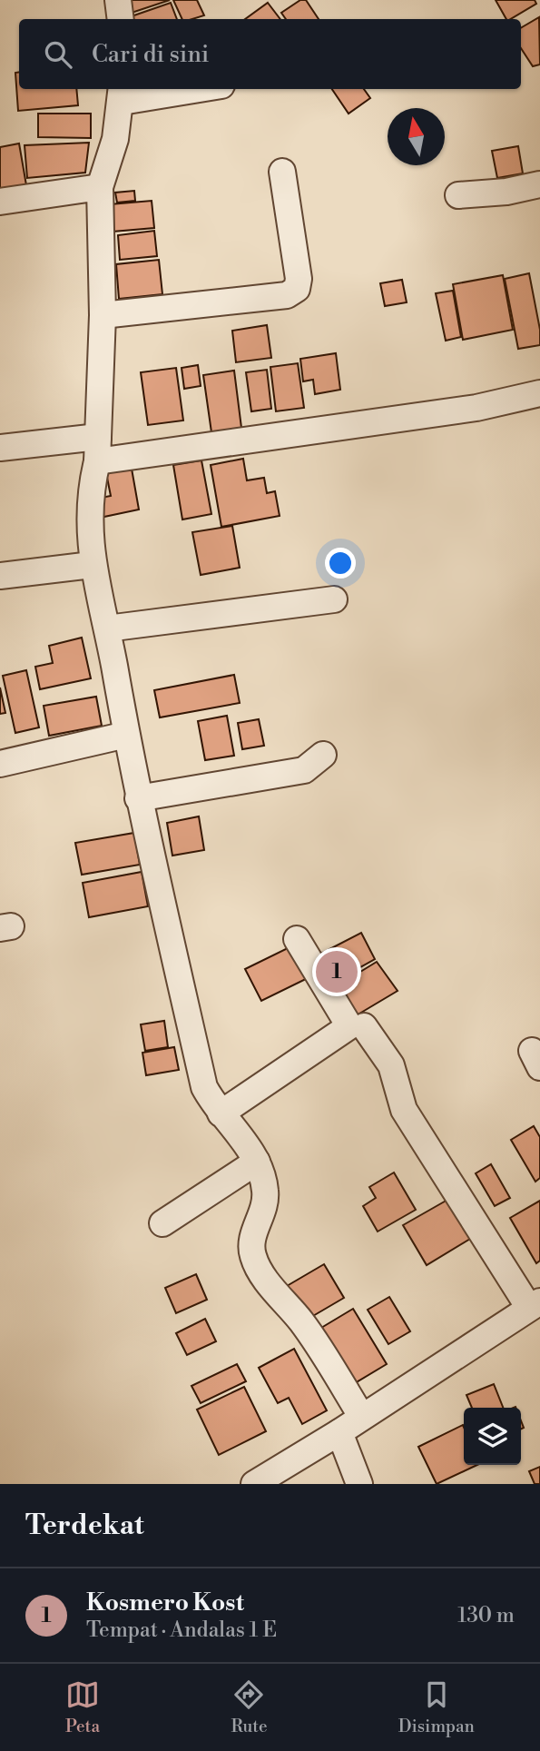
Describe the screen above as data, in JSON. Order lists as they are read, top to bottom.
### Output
{
  "north": "top",
  "page": {
    "search": "Cari di sini",
    "pins": "1",
    "heading": "Terdekat",
    "list": [
      {
        "mark": "1",
        "name": "Kosmero Kost",
        "note": "Tempat · Andalas 1 E",
        "value": "130 m"
      }
    ],
    "nav": ["Peta", "Rute", "Disimpan"]
  }
}
